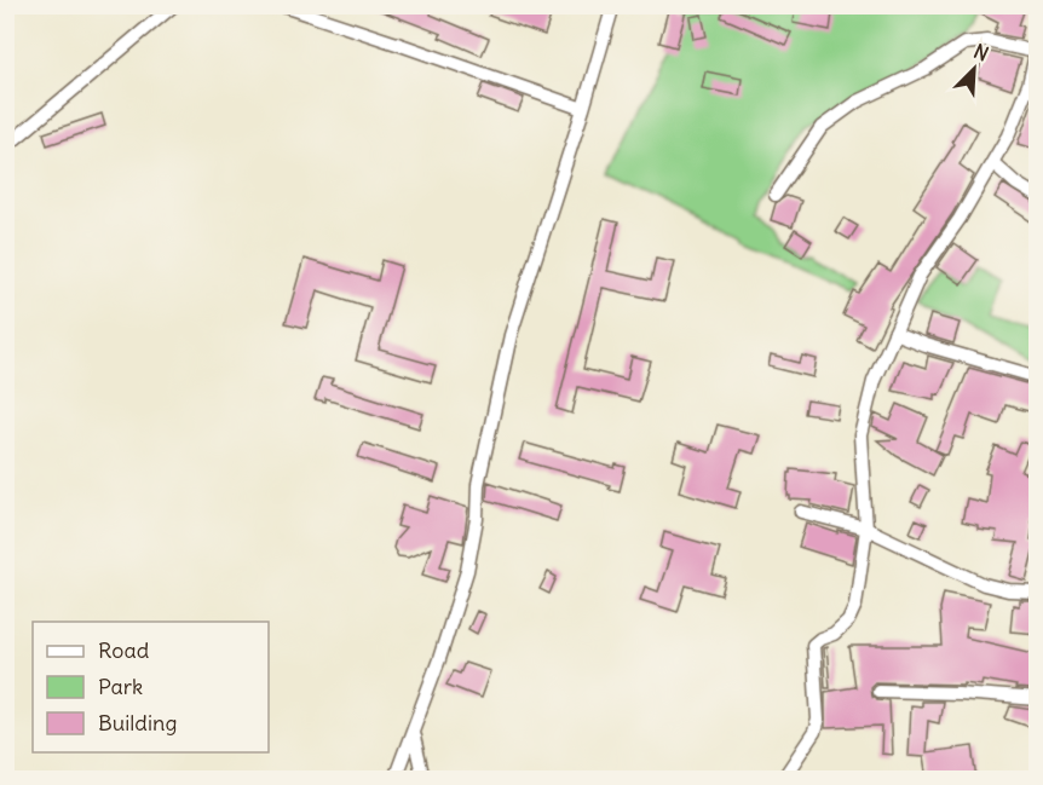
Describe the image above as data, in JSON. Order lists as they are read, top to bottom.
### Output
{
  "legend": ["Road", "Park", "Building"],
  "north": "top right"
}
